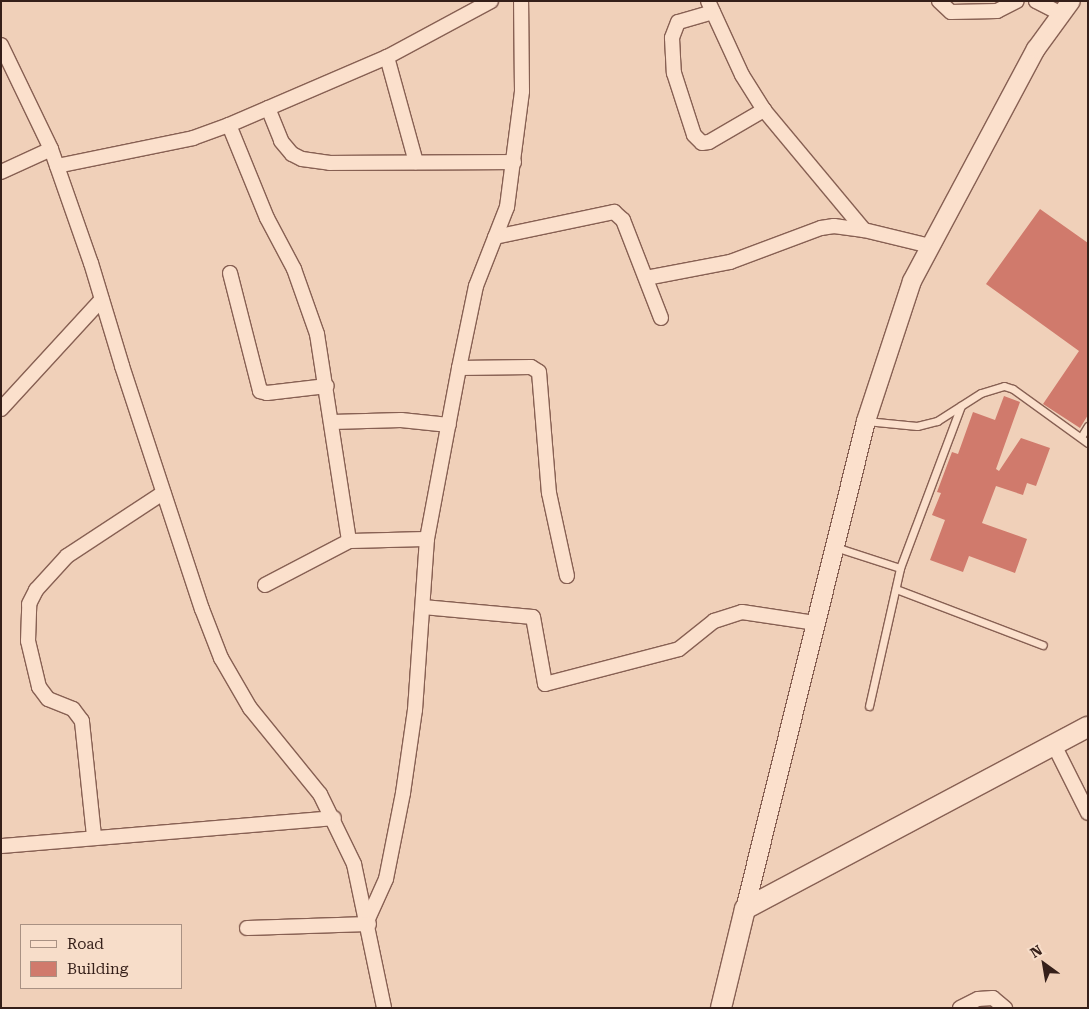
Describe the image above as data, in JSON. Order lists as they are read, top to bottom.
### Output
{
  "legend": ["Road", "Building"],
  "north": "top left"
}
